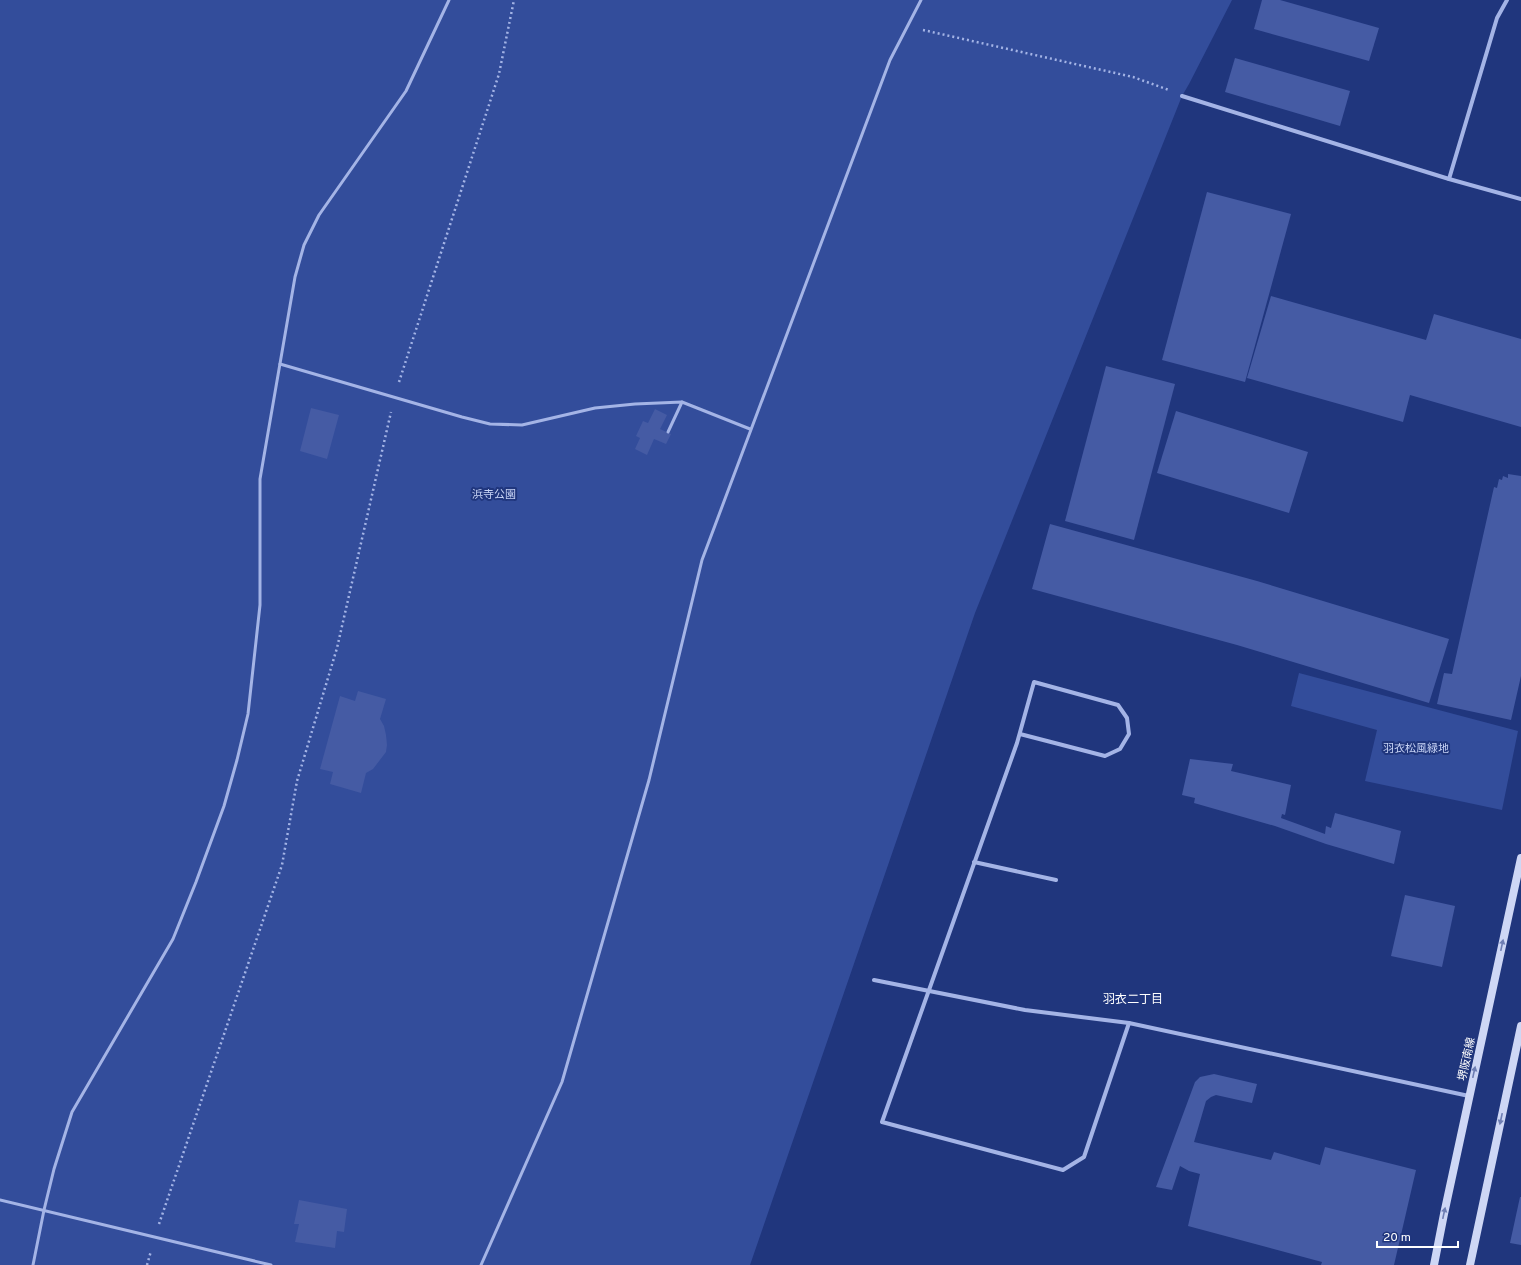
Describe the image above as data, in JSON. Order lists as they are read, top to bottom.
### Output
{
  "streets": {
    "main road": ["堺阪南線"]
  },
  "districts": ["羽衣二丁目"],
  "parks": ["浜寺公園", "羽衣松風緑地"],
  "scale_bar": "20 m"
}
